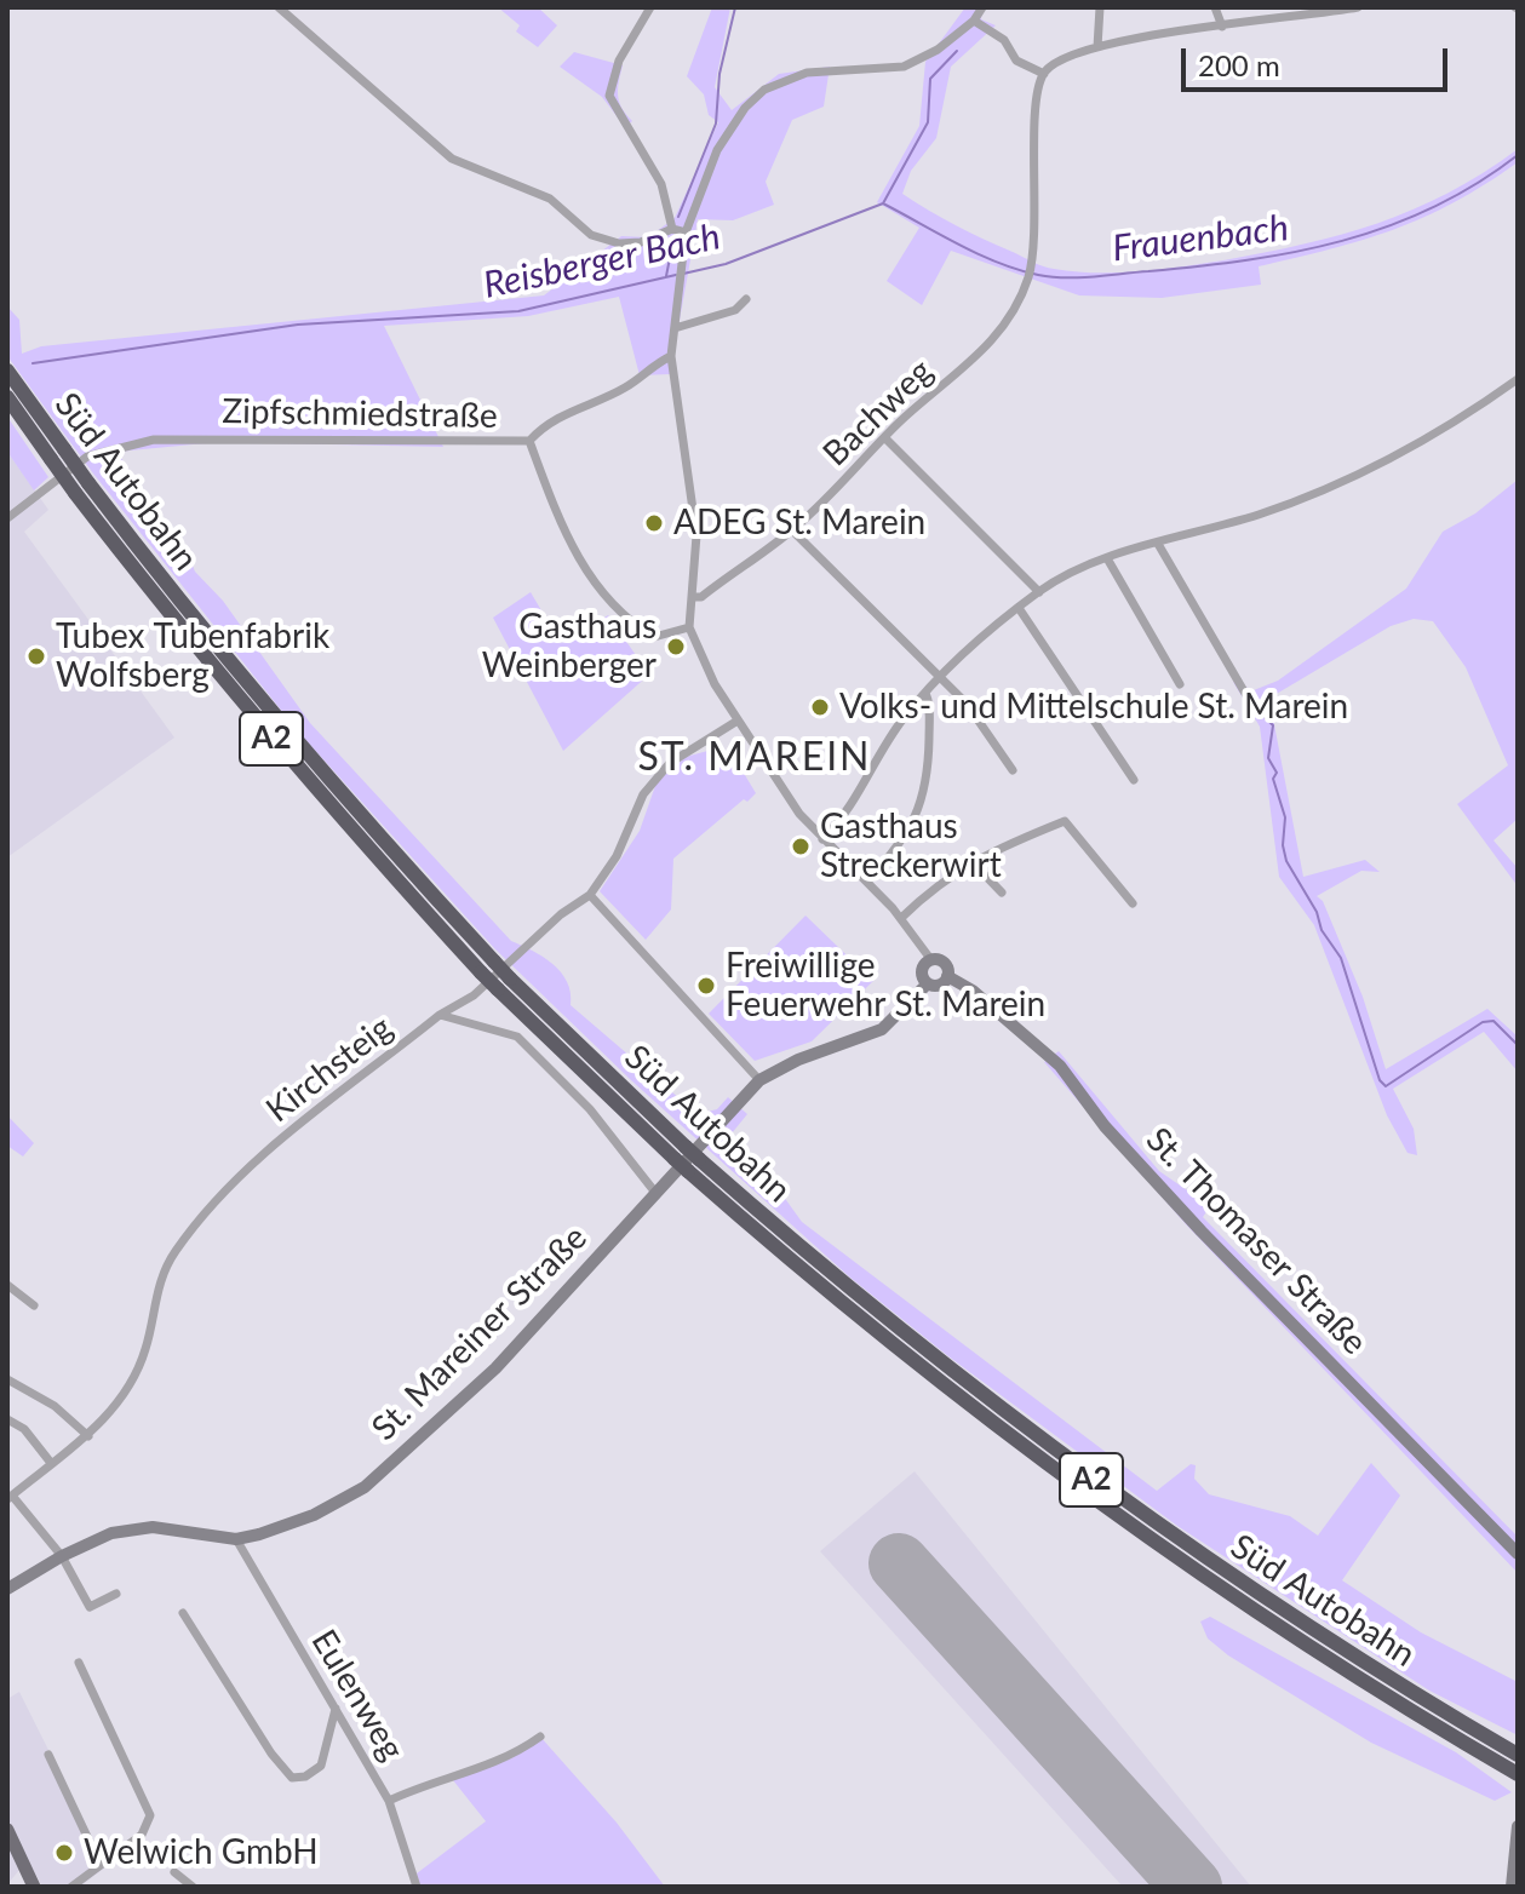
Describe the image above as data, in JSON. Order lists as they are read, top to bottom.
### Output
{
  "streets": {
    "highway": ["Süd Autobahn", "A2"],
    "main road": ["St. Thomaser Straße", "St. Mareiner Straße"],
    "street": [
      "Bachweg",
      "Zipfschmiedstraße",
      "Kirchsteig",
      "Eulenweg"
    ]
  },
  "crossings": [
    ["St. Thomaser Straße", "St. Mareiner Straße"],
    ["St. Mareiner Straße", "Eulenweg"]
  ],
  "districts": ["ST. MAREIN"],
  "water": ["Frauenbach", "Reisberger Bach"],
  "places": [
    "ADEG St. Marein",
    "Gasthaus Weinberger",
    "Tubex Tubenfabrik Wolfsberg",
    "Volks- und Mittelschule St. Marein",
    "Gasthaus Streckerwirt",
    "Freiwillige Feuerwehr St. Marein",
    "Welwich GmbH"
  ],
  "scale_bar": "200 m"
}
